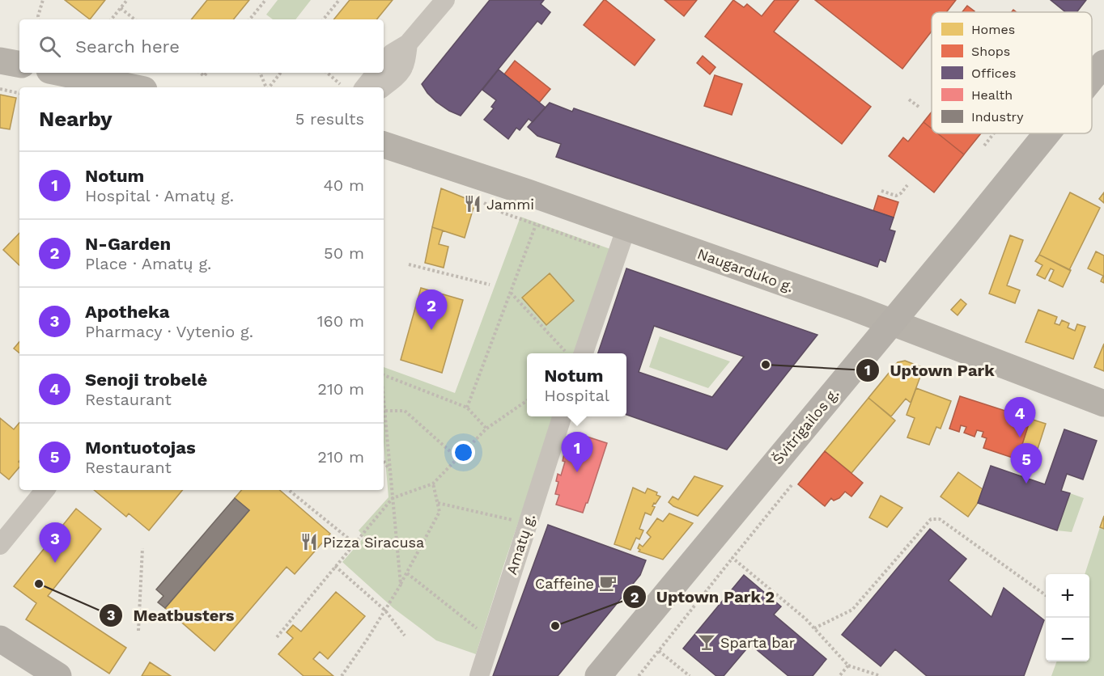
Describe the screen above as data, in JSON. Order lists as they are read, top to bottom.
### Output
{
  "streets": {
    "main road": ["Naugarduko g.", "Švitrigailos g."],
    "street": ["Amatų g."]
  },
  "crossings": [
    ["Naugarduko g.", "Švitrigailos g."]
  ],
  "places": {
    "restaurant": ["Jammi", "Pizza Siracusa"],
    "other": ["Uptown Park", "Meatbusters", "Uptown Park 2"],
    "cafe": ["Caffeine"],
    "bar": ["Sparta bar"]
  },
  "legend": [
    "Homes",
    "Shops",
    "Offices",
    "Health",
    "Industry"
  ],
  "page": {
    "search": "Search here",
    "heading": ["Nearby", "5 results"],
    "list": [
      {
        "mark": "1",
        "name": "Notum",
        "note": "Hospital · Amatų g.",
        "value": "40 m"
      },
      {
        "mark": "2",
        "name": "N-Garden",
        "note": "Place · Amatų g.",
        "value": "50 m"
      },
      {
        "mark": "3",
        "name": "Apotheka",
        "note": "Pharmacy · Vytenio g.",
        "value": "160 m"
      },
      {
        "mark": "4",
        "name": "Senoji trobelė",
        "note": "Restaurant",
        "value": "210 m"
      },
      {
        "mark": "5",
        "name": "Montuotojas",
        "note": "Restaurant",
        "value": "210 m"
      }
    ],
    "pins": [
      "2",
      "4",
      "1",
      "5",
      "3"
    ],
    "popup": ["Notum", "Hospital"],
    "map_buttons": ["+", "−"]
  }
}
